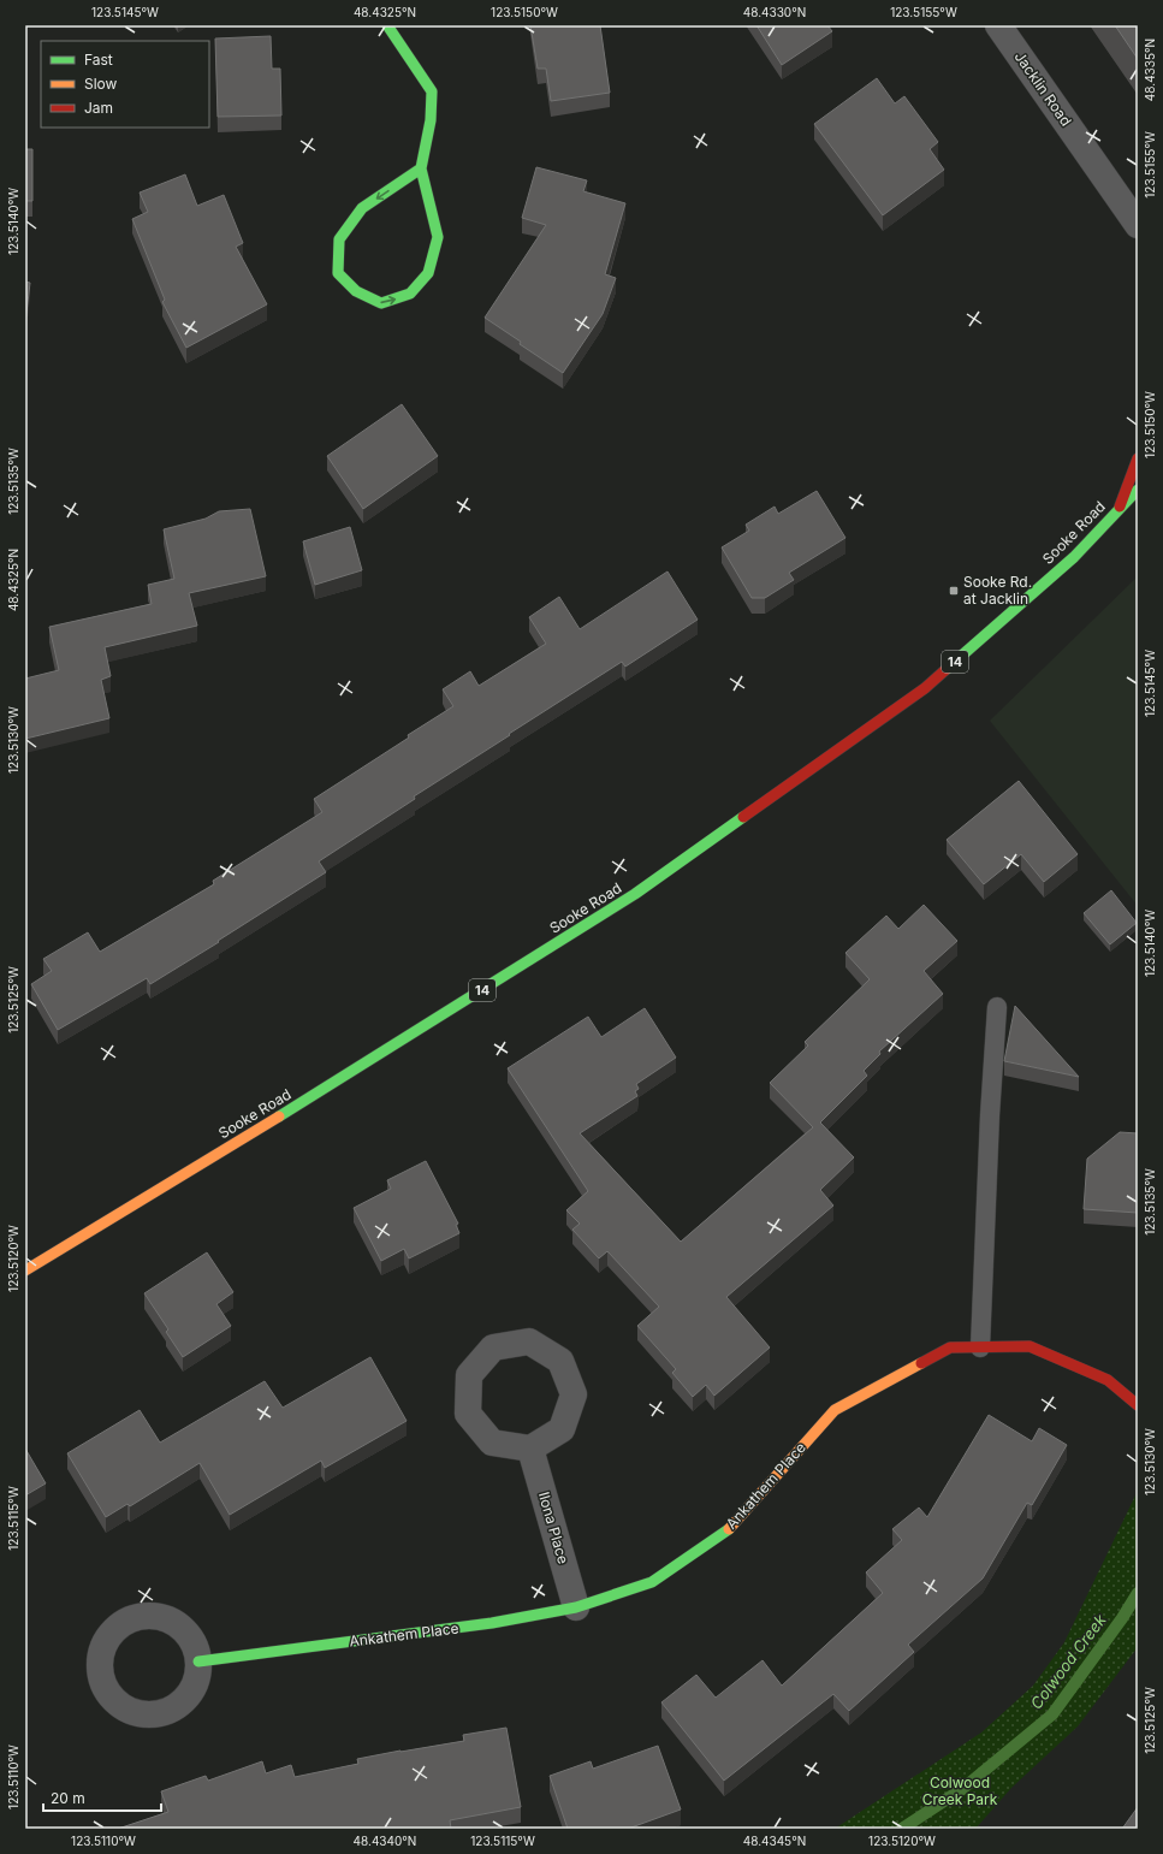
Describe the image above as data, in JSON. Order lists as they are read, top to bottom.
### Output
{
  "streets": {
    "street": [
      "Jacklin Road",
      "Sooke Road",
      "14",
      "Ankathem Place",
      "Ilona Place"
    ]
  },
  "crossings": [
    ["Ankathem Place", "Ilona Place"]
  ],
  "water": ["Colwood Creek"],
  "parks": ["Colwood Creek Park"],
  "places": {
    "transit": ["Sooke Rd. at Jacklin"]
  },
  "legend": ["Fast", "Slow", "Jam"],
  "scale_bar": "20 m",
  "coordinates": [
    "123.5145°W",
    "48.4325°N",
    "123.5150°W",
    "48.4330°N",
    "123.5155°W",
    "48.4335°N",
    "123.5140°W",
    "123.5135°W",
    "123.5130°W",
    "123.5125°W",
    "123.5120°W",
    "123.5115°W",
    "123.5110°W",
    "48.4340°N",
    "48.4345°N"
  ]
}
